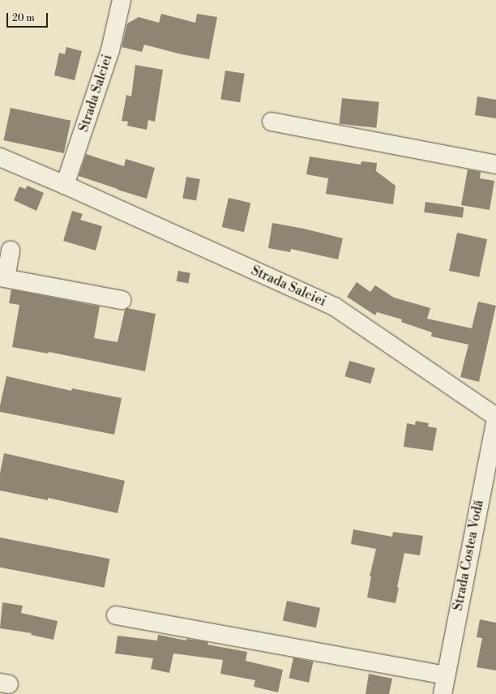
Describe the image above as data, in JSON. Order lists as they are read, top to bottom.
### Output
{
  "streets": {
    "street": ["Strada Salciei", "Strada Costea Vodă"]
  },
  "crossings": [
    ["Strada Salciei", "Strada Costea Vodă"]
  ],
  "scale_bar": "20 m"
}
